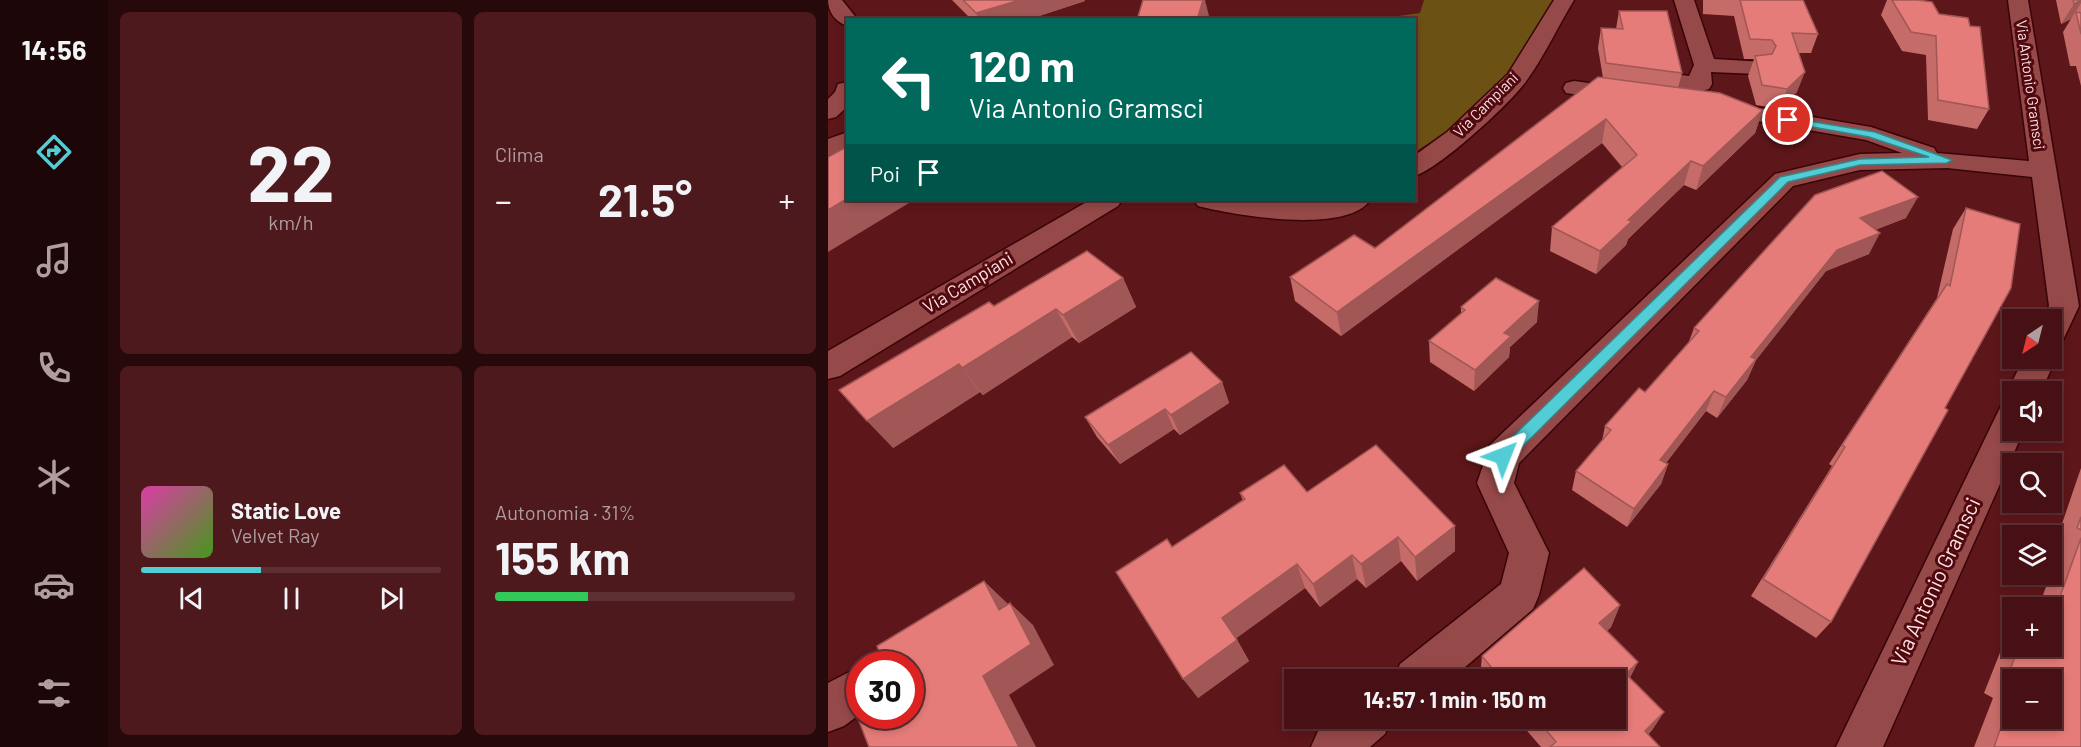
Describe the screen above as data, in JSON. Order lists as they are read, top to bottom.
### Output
{
  "streets": {
    "street": ["Via Antonio Gramsci", "Via Campiani"]
  },
  "north": "bottom left",
  "page": {
    "tabs": "14:56",
    "tile": [
      ["22", "km/h"],
      "Clima",
      ["Autonomia · 31%", "155 km"]
    ],
    "turn": ["120 m", "Via Antonio Gramsci"],
    "then": "Poi",
    "heat": ["−", "21.5°", "+"],
    "map_buttons": ["+", "−"],
    "song": ["Static Love", "Velvet Ray"],
    "limit": "30",
    "trip": "14:57 · 1 min · 150 m"
  }
}
